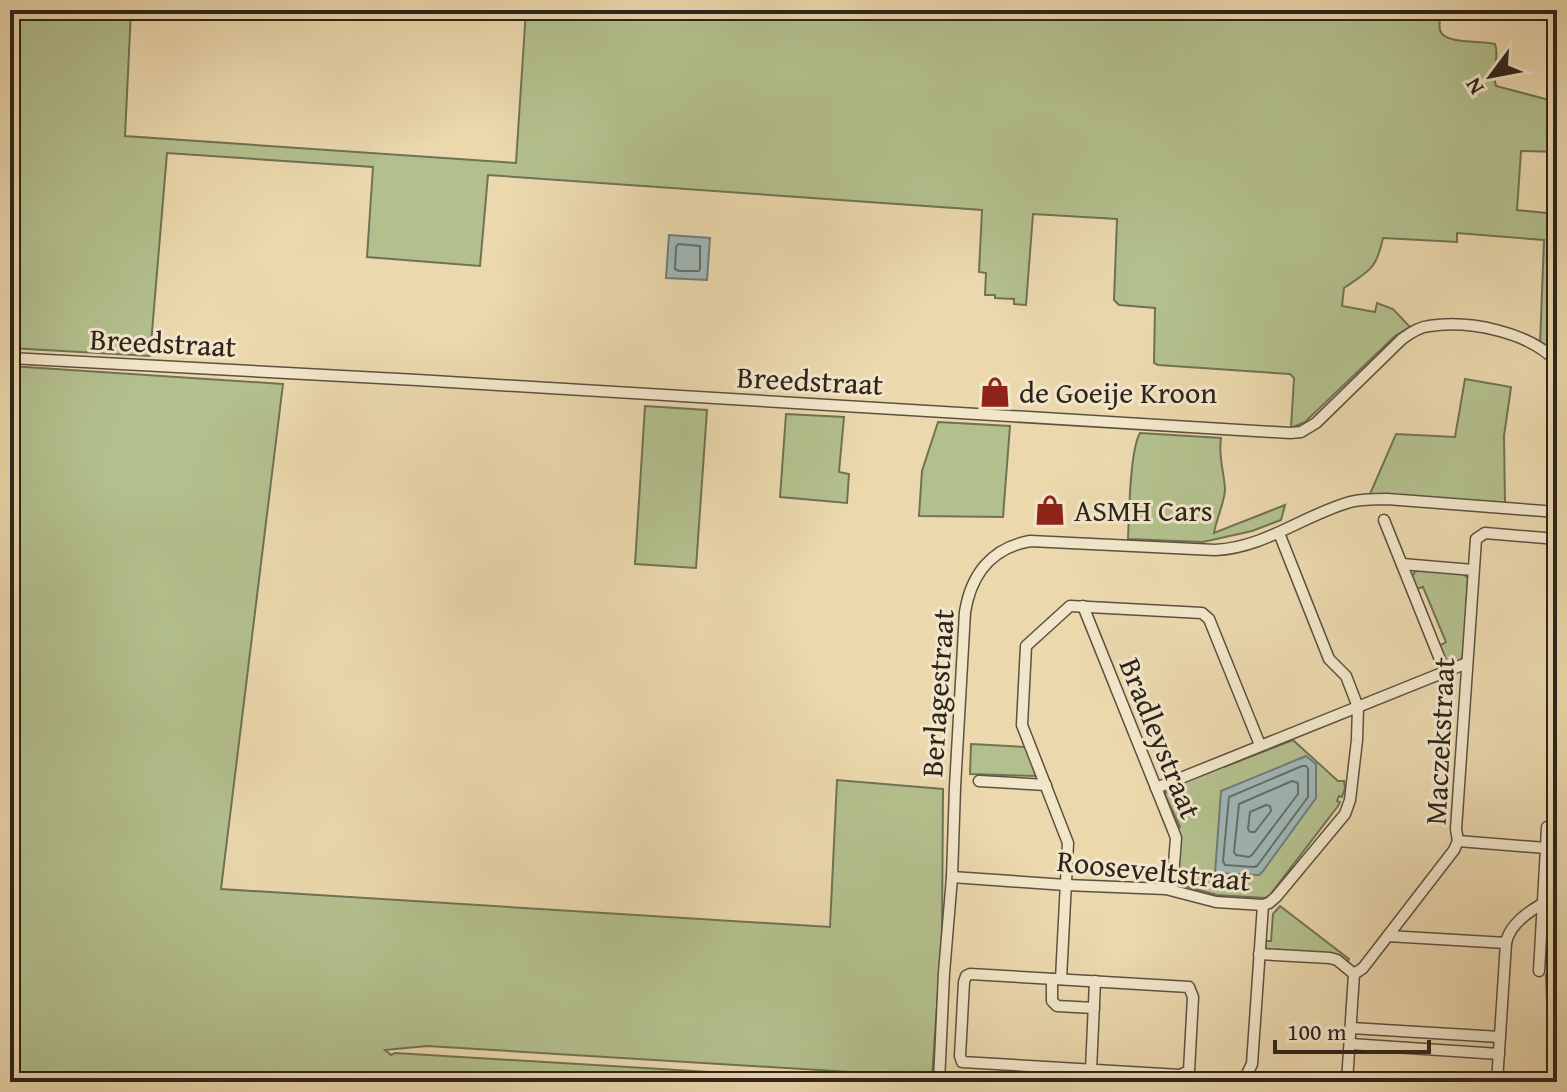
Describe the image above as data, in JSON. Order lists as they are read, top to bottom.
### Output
{
  "streets": {
    "street": [
      "Breedstraat",
      "Berlagestraat",
      "Bradleystraat",
      "Maczekstraat",
      "Rooseveltstraat"
    ]
  },
  "crossings": [
    ["Berlagestraat", "Rooseveltstraat"],
    ["Bradleystraat", "Rooseveltstraat"]
  ],
  "places": {
    "shop": ["de Goeije Kroon", "ASMH Cars"]
  },
  "scale_bar": "100 m",
  "north": "bottom left"
}
